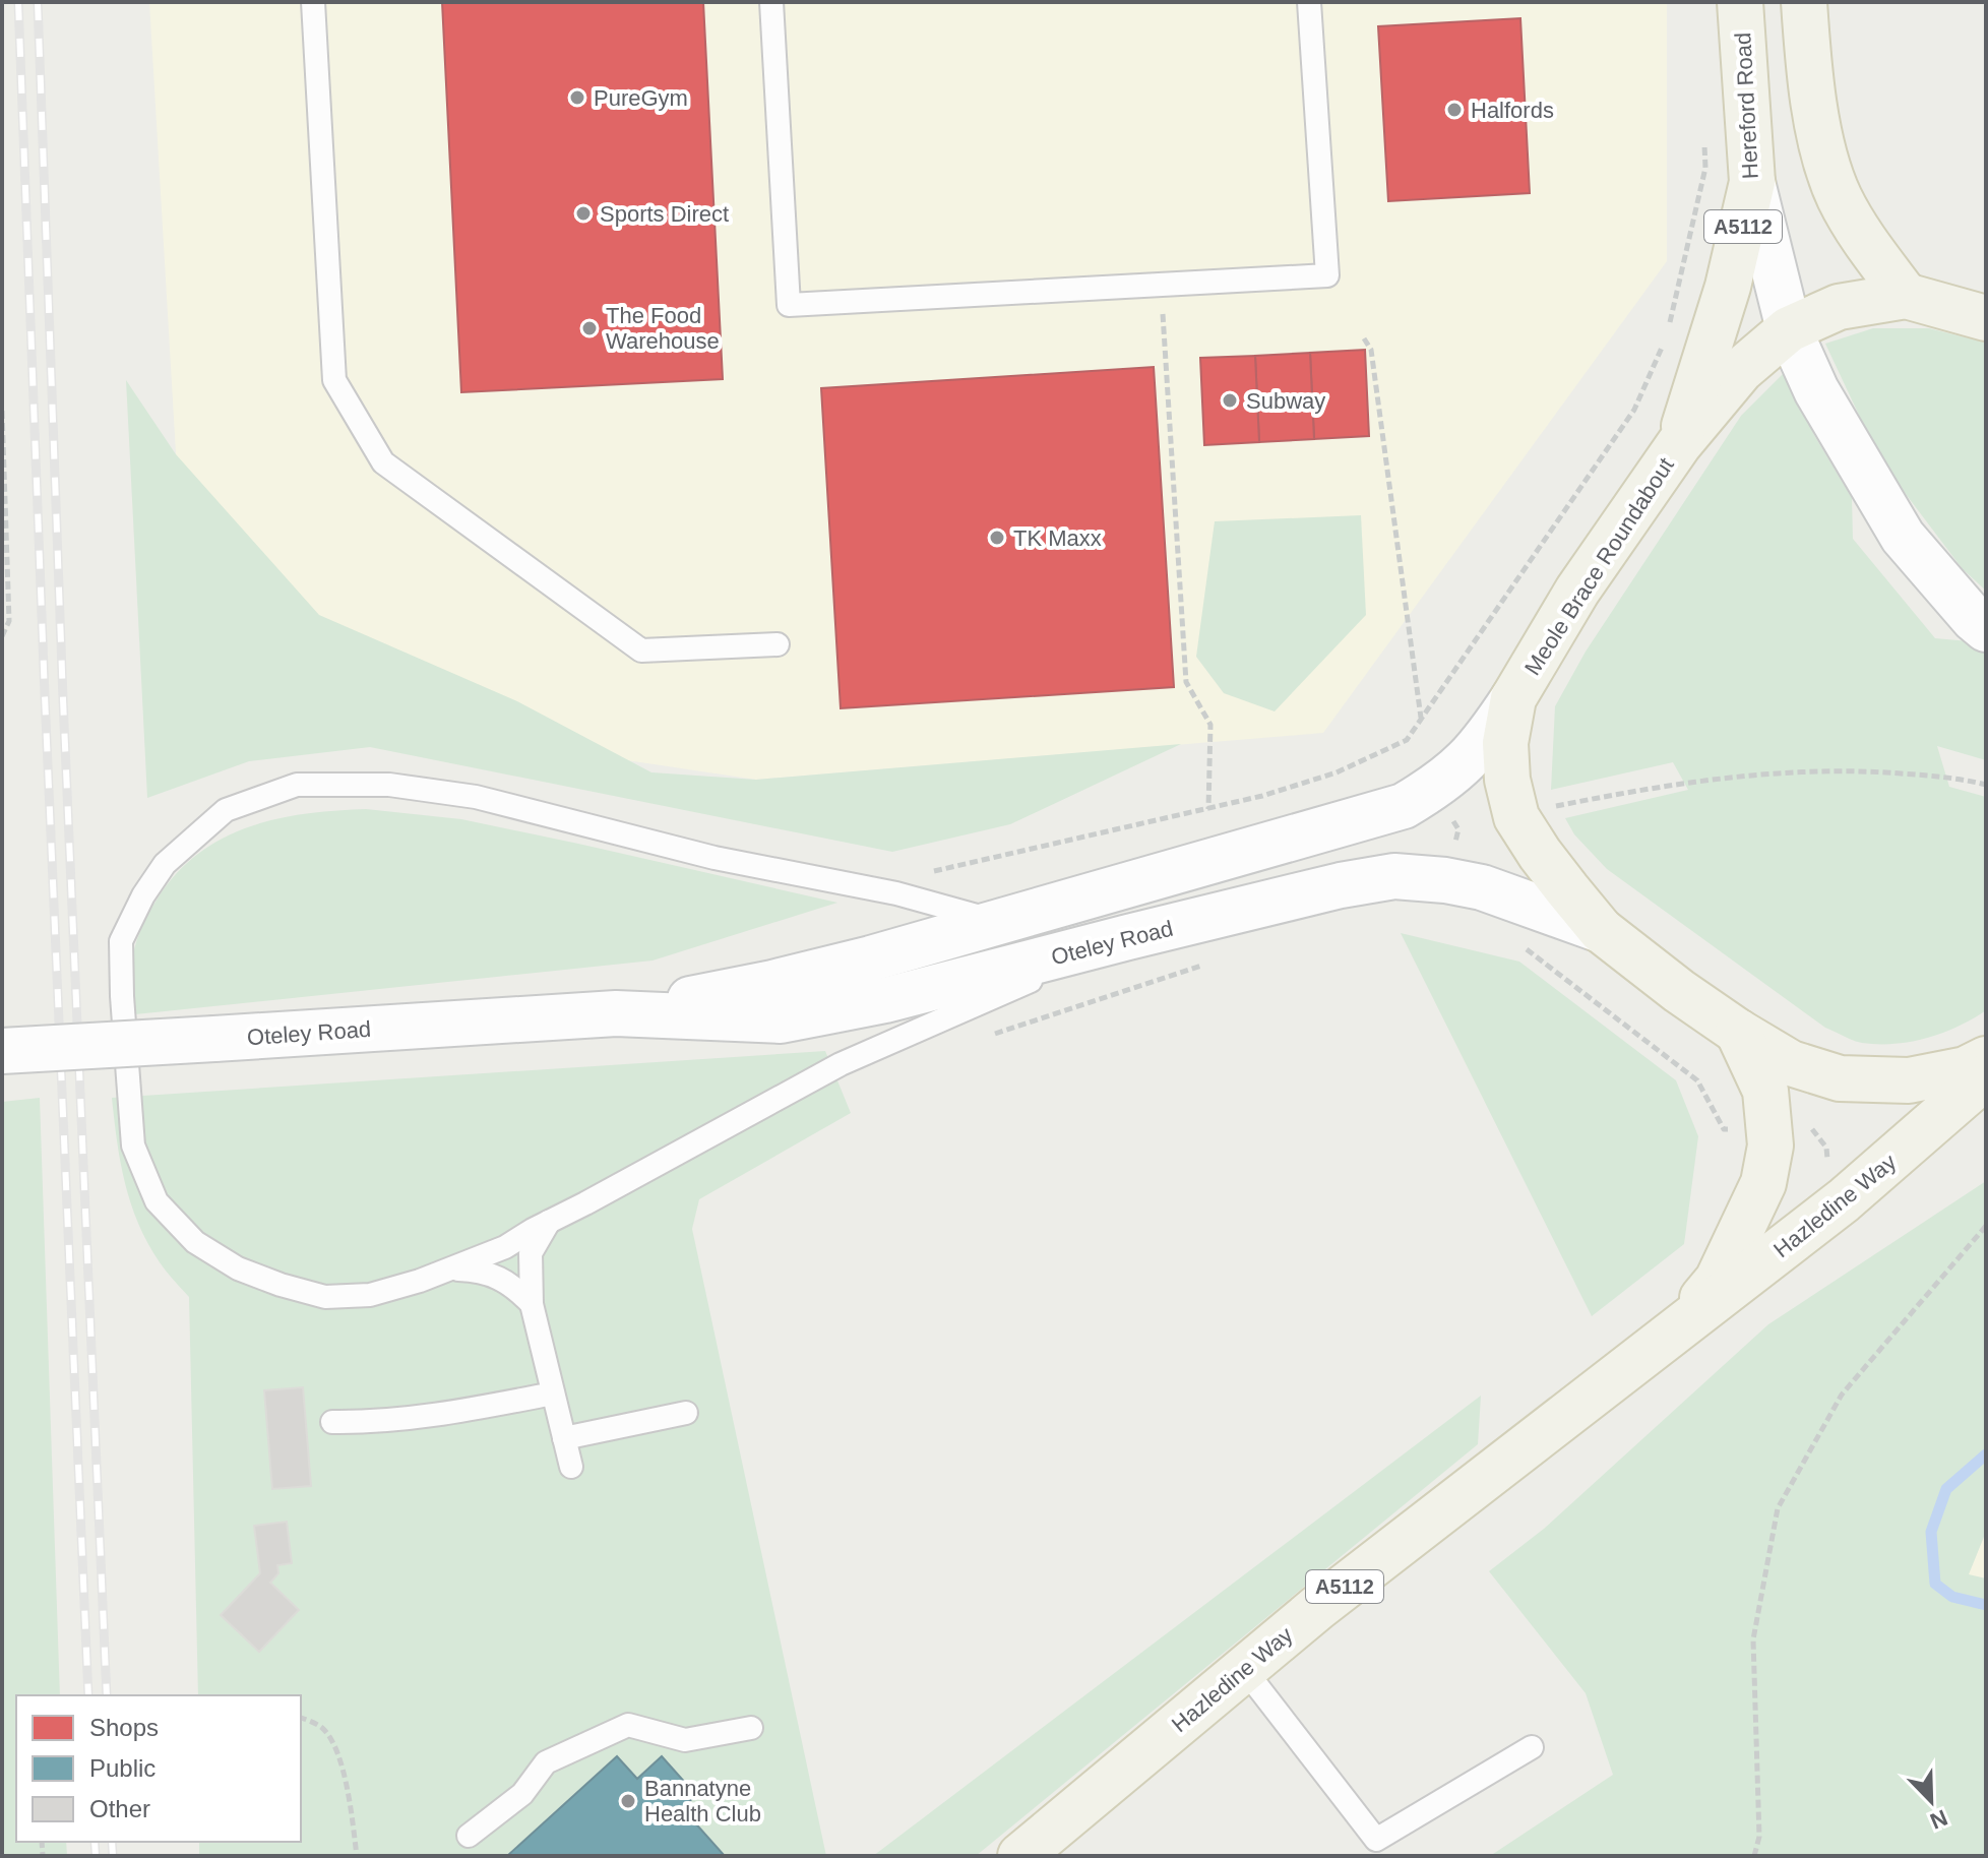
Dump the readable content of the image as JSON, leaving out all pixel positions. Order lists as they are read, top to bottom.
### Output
{
  "streets": {
    "main road": [
      "Hereford Road",
      "A5112",
      "Meole Brace Roundabout",
      "Oteley Road",
      "Hazledine Way"
    ]
  },
  "crossings": [
    ["Hereford Road", "Meole Brace Roundabout"],
    ["Meole Brace Roundabout", "Oteley Road"],
    ["Meole Brace Roundabout", "Hazledine Way"]
  ],
  "places": [
    "PureGym",
    "Halfords",
    "Sports Direct",
    "The Food Warehouse",
    "Subway",
    "TK Maxx",
    "Bannatyne Health Club"
  ],
  "legend": ["Shops", "Public", "Other"],
  "north": "bottom right"
}
